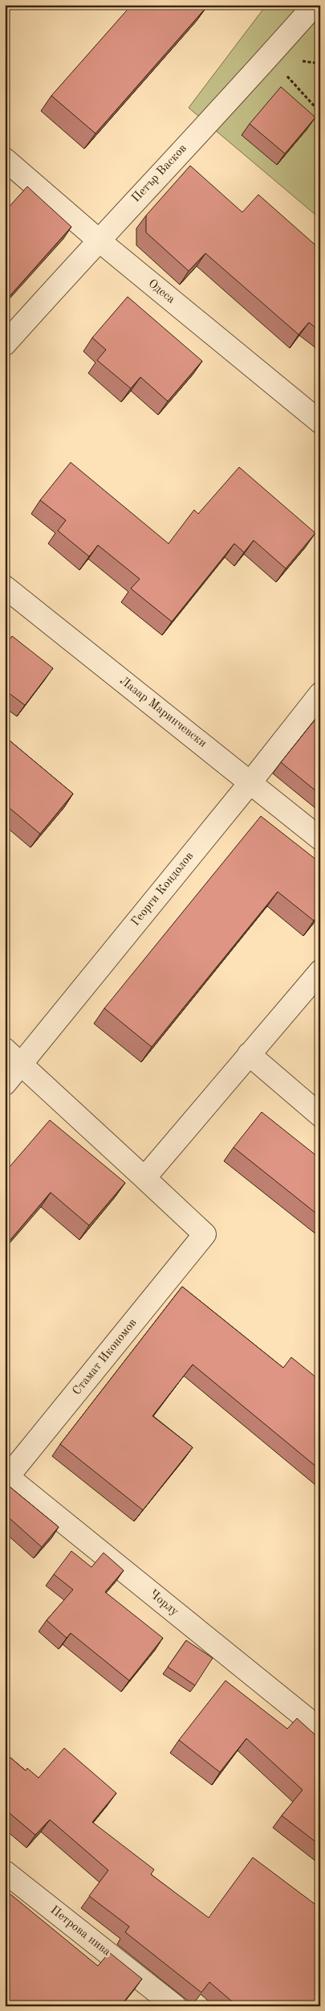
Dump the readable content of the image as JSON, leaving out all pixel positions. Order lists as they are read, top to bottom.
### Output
{
  "streets": {
    "street": [
      "Петър Васков",
      "Одеса",
      "Лазар Маринчевски",
      "Георги Кондолов",
      "Стамат Икономов",
      "Чорлу",
      "Петрова нива"
    ]
  },
  "crossings": [
    ["Петър Васков", "Одеса"],
    ["Лазар Маринчевски", "Георги Кондолов"],
    ["Стамат Икономов", "Чорлу"]
  ]
}
